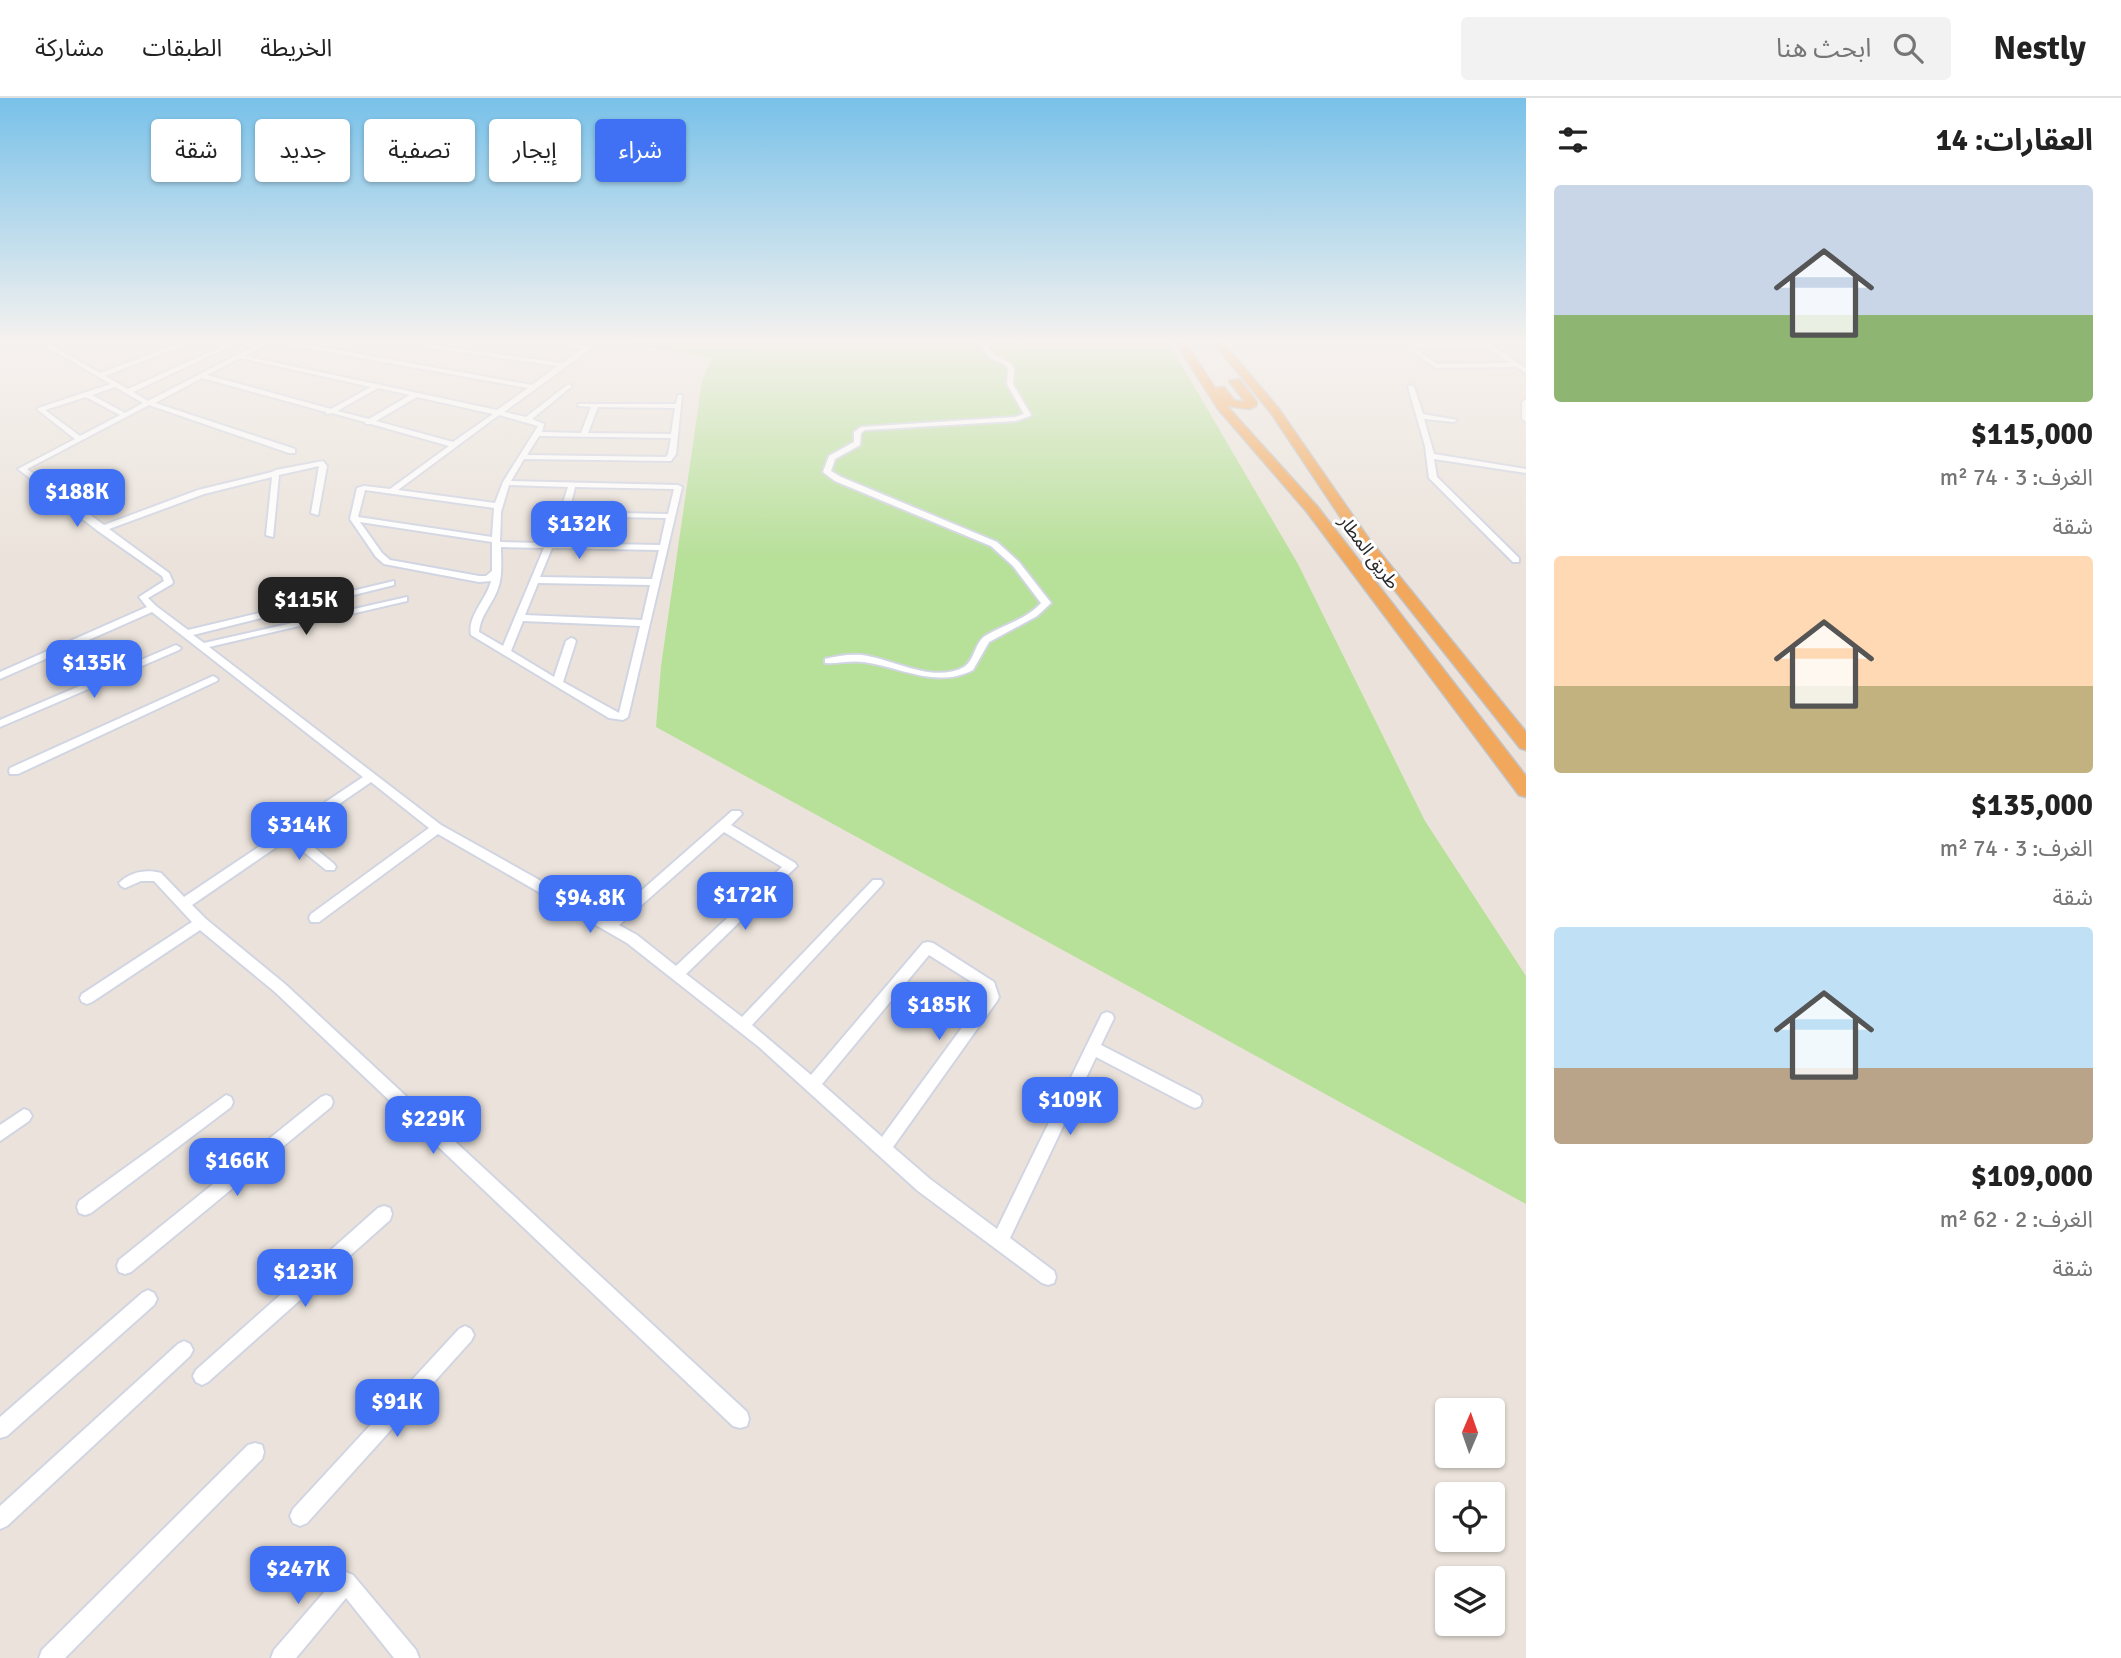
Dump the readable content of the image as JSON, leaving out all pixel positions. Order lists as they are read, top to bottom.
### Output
{
  "streets": {
    "highway": ["طريق المطار"]
  },
  "north": "top",
  "page": {
    "header": "Nestly",
    "search": "ابحث هنا",
    "nav": ["الخريطة", "الطبقات", "مشاركة"],
    "heading": "العقارات: 14",
    "chip": [
      "شراء",
      "إيجار",
      "تصفية",
      "جديد",
      "شقة"
    ],
    "list": [
      {
        "name": "$115,000",
        "note": "الغرف: 3 · 74 m² · شقة"
      },
      {
        "name": "$135,000",
        "note": "الغرف: 3 · 74 m² · شقة"
      },
      {
        "name": "$109,000",
        "note": "الغرف: 2 · 62 m² · شقة"
      }
    ],
    "price": [
      "$188K",
      "$132K",
      "$115K",
      "$135K",
      "$314K",
      "$172K",
      "$94.8K",
      "$185K",
      "$109K",
      "$229K",
      "$166K",
      "$123K",
      "$91K",
      "$247K"
    ]
  }
}
